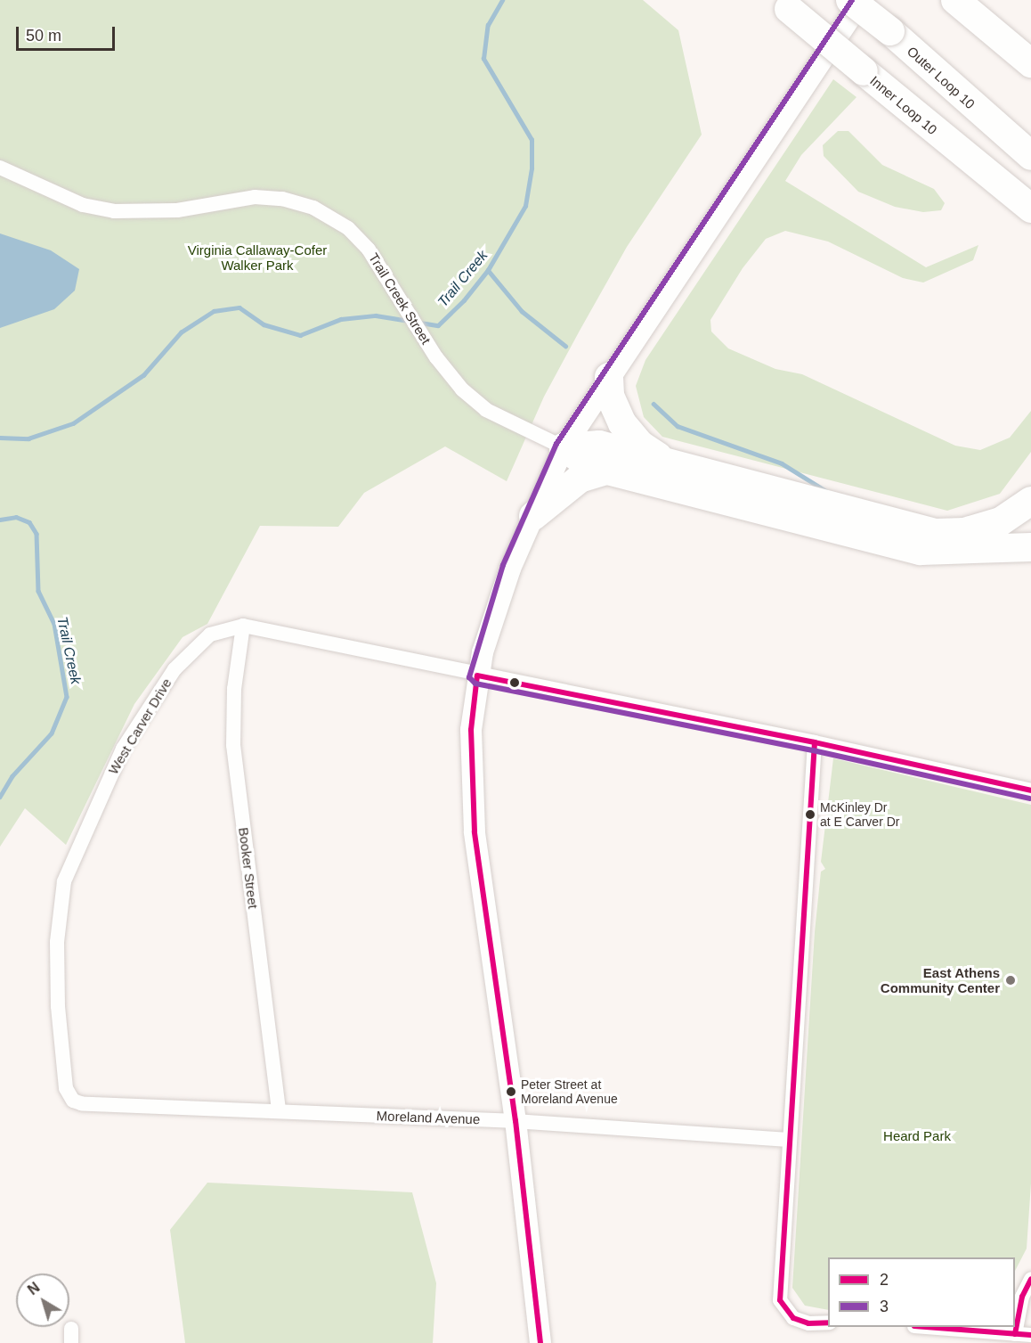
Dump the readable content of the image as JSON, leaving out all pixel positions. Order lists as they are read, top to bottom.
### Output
{
  "streets": {
    "highway": ["Outer Loop 10", "Inner Loop 10"],
    "street": [
      "Trail Creek Street",
      "West Carver Drive",
      "Booker Street",
      "Moreland Avenue"
    ]
  },
  "crossings": [
    ["West Carver Drive", "Booker Street"],
    ["West Carver Drive", "Moreland Avenue"],
    ["Booker Street", "Moreland Avenue"]
  ],
  "water": ["Trail Creek"],
  "parks": ["Virginia Callaway-Cofer Walker Park", "Heard Park"],
  "places": ["McKinley Dr at E Carver Dr", "East Athens Community Center", "Peter Street at Moreland Avenue"],
  "lines": ["transit line 3", "transit line 2"],
  "legend": ["2", "3"],
  "scale_bar": "50 m",
  "north": "top left"
}
